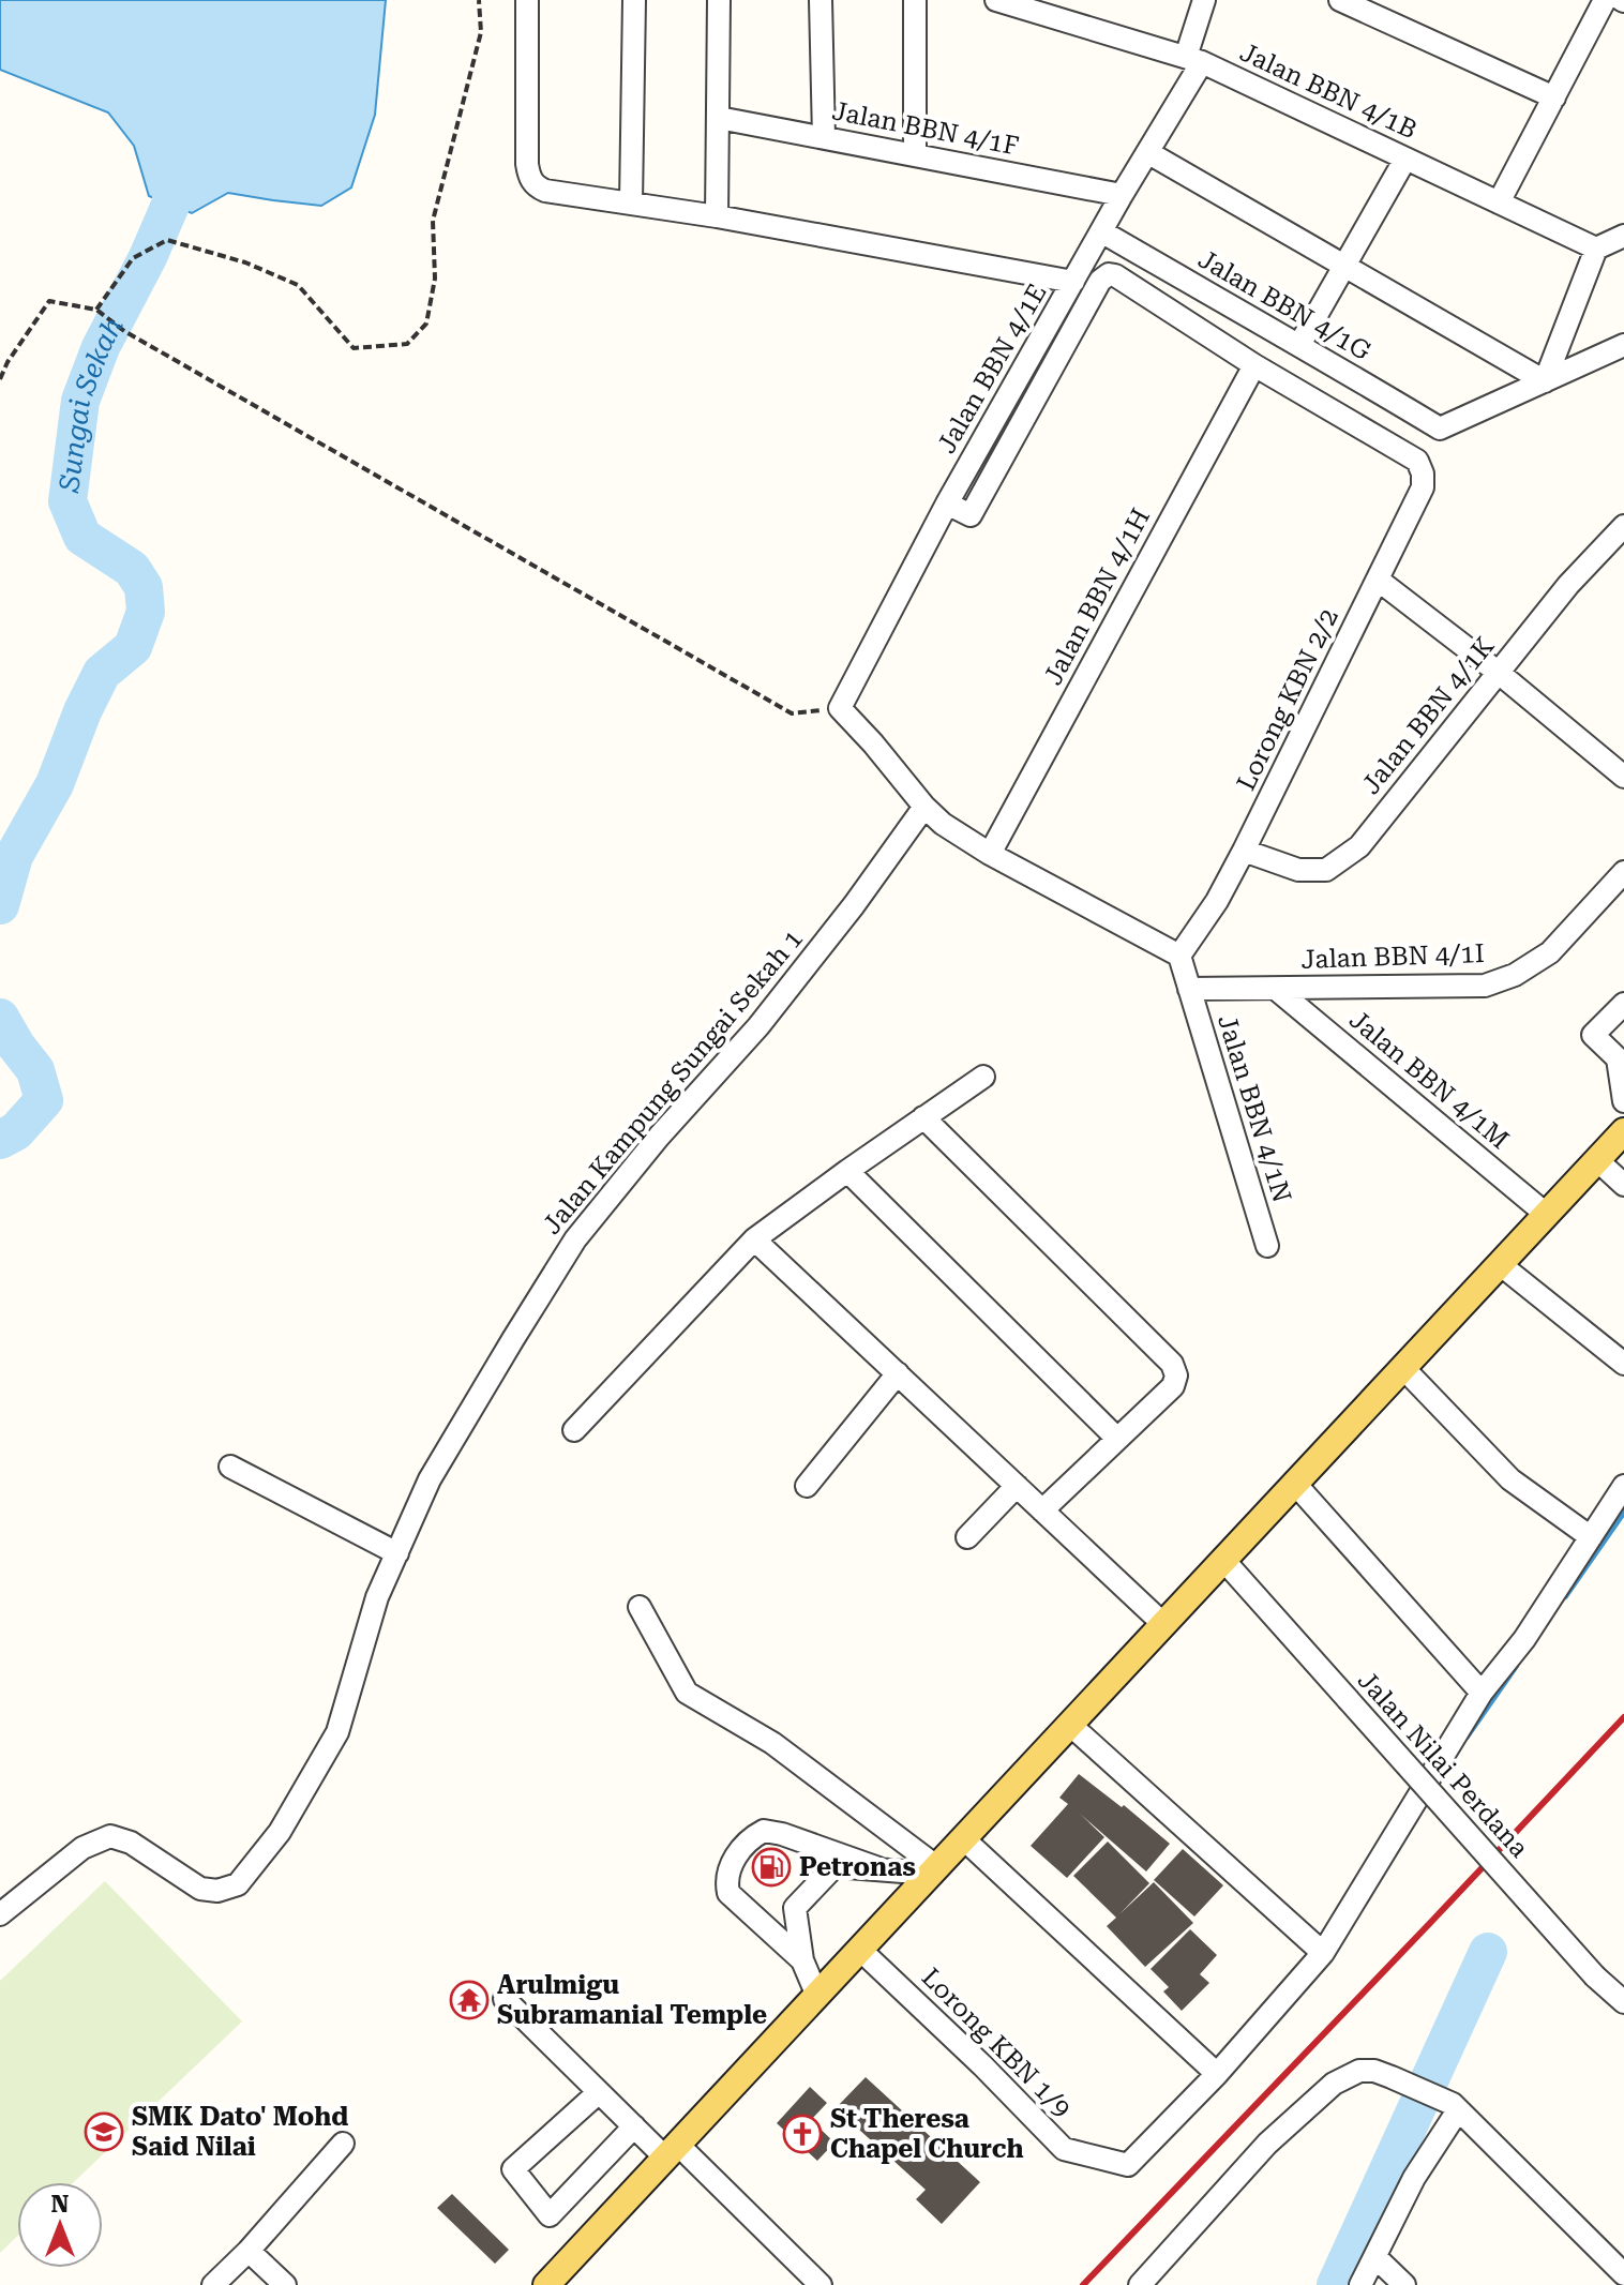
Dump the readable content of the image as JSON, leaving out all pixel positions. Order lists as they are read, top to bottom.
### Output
{
  "streets": {
    "street": [
      "Jalan BBN 4/1B",
      "Jalan BBN 4/1F",
      "Jalan BBN 4/1G",
      "Jalan BBN 4/1E",
      "Jalan BBN 4/1H",
      "Lorong KBN 2/2",
      "Jalan BBN 4/1K",
      "Jalan BBN 4/1I",
      "Jalan BBN 4/1M",
      "Jalan Kampung Sungai Sekah 1",
      "Jalan BBN 4/1N",
      "Jalan Nilai Perdana",
      "Lorong KBN 1/9"
    ]
  },
  "crossings": [
    ["Jalan BBN 4/1B", "Jalan BBN 4/1E"],
    ["Jalan BBN 4/1F", "Jalan BBN 4/1E"],
    ["Jalan BBN 4/1G", "Jalan BBN 4/1E"],
    ["Jalan BBN 4/1H", "Lorong KBN 2/2"],
    ["Lorong KBN 2/2", "Jalan BBN 4/1K"],
    ["Jalan BBN 4/1I", "Jalan BBN 4/1M"],
    ["Jalan BBN 4/1I", "Jalan BBN 4/1N"]
  ],
  "water": ["Sungai Sekah"],
  "places": {
    "fuel station": ["Petronas"],
    "temple": ["Arulmigu Subramanial Temple"],
    "school or university": ["SMK Dato' Mohd Said Nilai"],
    "church": ["St Theresa Chapel Church"]
  },
  "north": "top"
}
